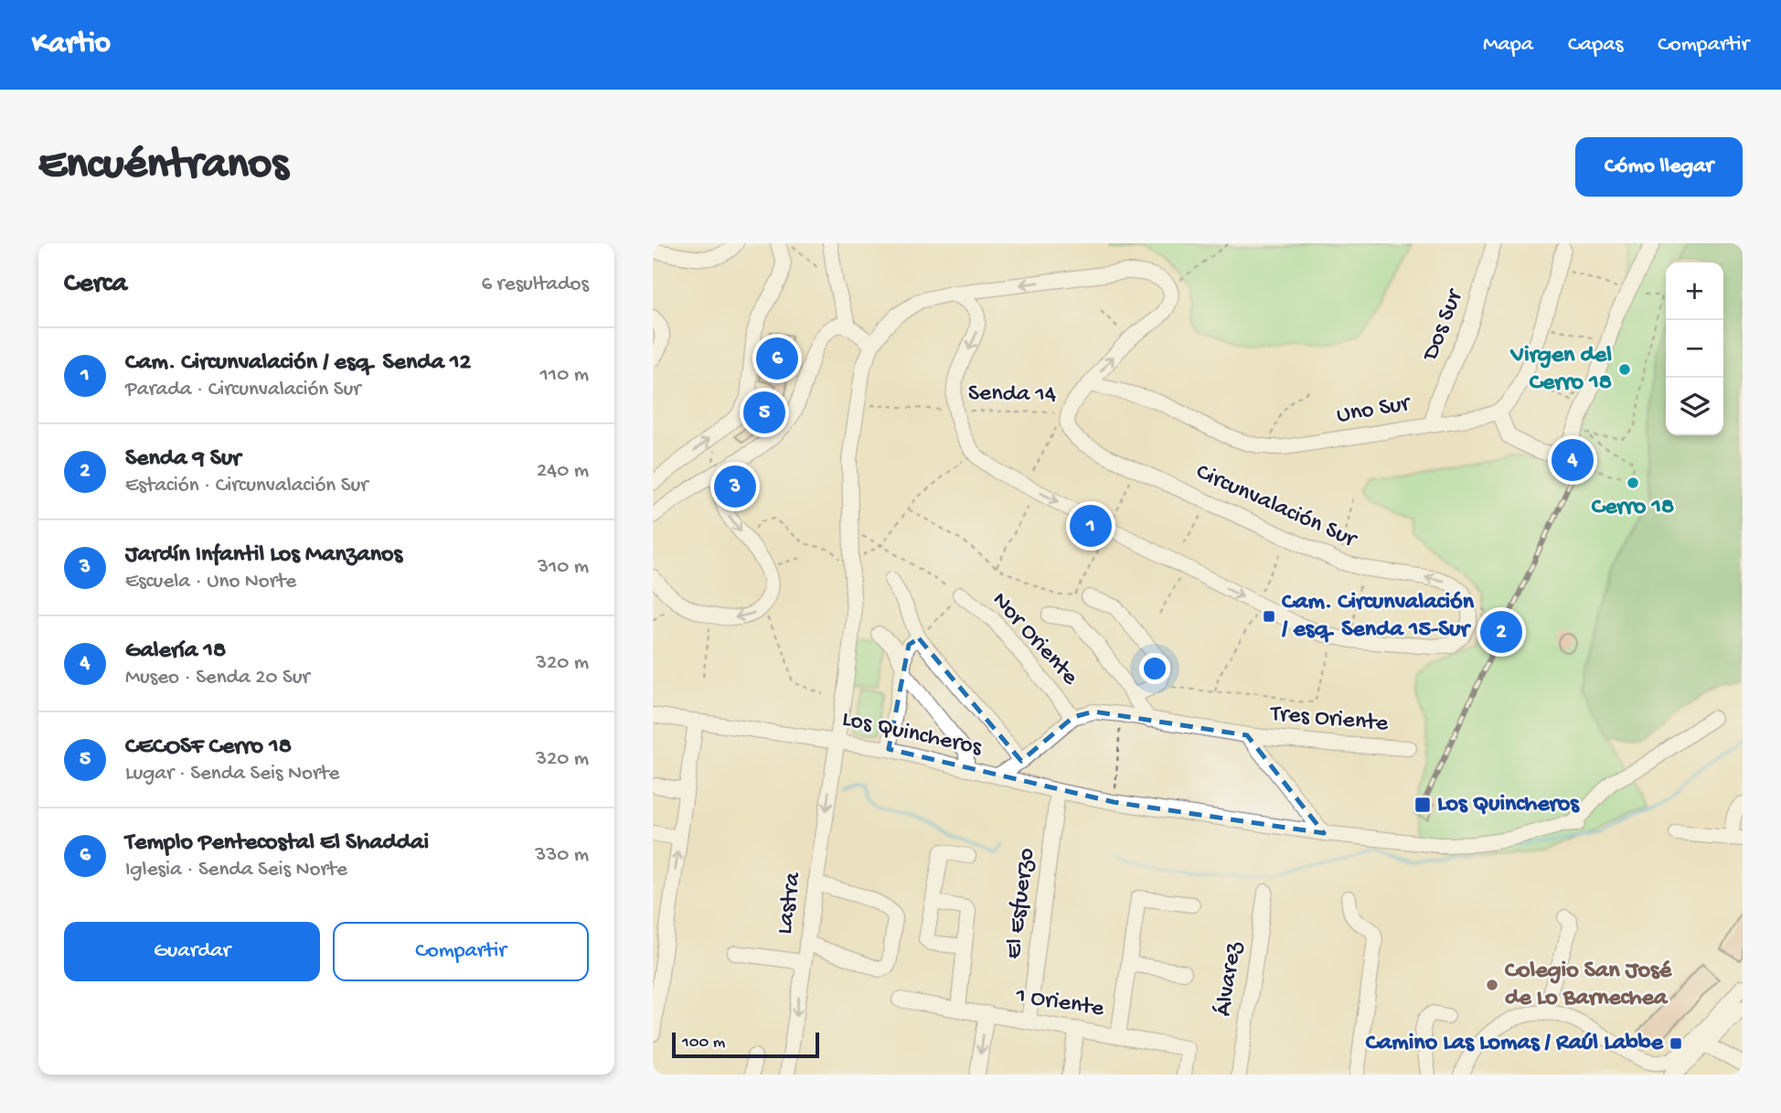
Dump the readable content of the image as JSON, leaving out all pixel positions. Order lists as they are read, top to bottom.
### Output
{
  "streets": {
    "street": [
      "Dos Sur",
      "Uno Sur",
      "Circunvalación Sur",
      "Nor Oriente",
      "Tres Oriente",
      "Los Quincheros",
      "Lastra",
      "El Esfuerzo",
      "Álvarez",
      "1 Oriente"
    ],
    "path": ["Senda 14"]
  },
  "crossings": [
    ["Dos Sur", "Uno Sur"],
    ["Senda 14", "Circunvalación Sur"],
    ["Senda 14", "Lastra"],
    ["Nor Oriente", "Tres Oriente"],
    ["Nor Oriente", "Lastra"],
    ["Tres Oriente", "Los Quincheros"],
    ["Los Quincheros", "Lastra"],
    ["Los Quincheros", "El Esfuerzo"],
    ["El Esfuerzo", "1 Oriente"]
  ],
  "places": {
    "other": ["Virgen del Cerro 18", "Cerro 18", "Colegio San José de Lo Barnechea"],
    "transit": ["Cam. Circunvalación / esq. Senda 15-Sur", "Los Quincheros", "Camino Las Lomas / Raúl Labbe"]
  },
  "scale_bar": "100 m",
  "page": {
    "header": "Kartio",
    "nav": ["Mapa", "Capas", "Compartir"],
    "buttons": [
      "Cómo llegar",
      ["Guardar", "Compartir"]
    ],
    "title": "Encuéntranos",
    "heading": ["Cerca", "6 resultados"],
    "map_buttons": ["+", "−"],
    "list": [
      {
        "mark": "1",
        "name": "Cam. Circunvalación / esq. Senda 12",
        "note": "Parada · Circunvalación Sur",
        "value": "110 m"
      },
      {
        "mark": "2",
        "name": "Senda 9 Sur",
        "note": "Estación · Circunvalación Sur",
        "value": "240 m"
      },
      {
        "mark": "3",
        "name": "Jardín Infantil Los Manzanos",
        "note": "Escuela · Uno Norte",
        "value": "310 m"
      },
      {
        "mark": "4",
        "name": "Galería 18",
        "note": "Museo · Senda 20 Sur",
        "value": "320 m"
      },
      {
        "mark": "5",
        "name": "CECOSF Cerro 18",
        "note": "Lugar · Senda Seis Norte",
        "value": "320 m"
      },
      {
        "mark": "6",
        "name": "Templo Pentecostal El Shaddai",
        "note": "Iglesia · Senda Seis Norte",
        "value": "330 m"
      }
    ],
    "pins": [
      "6",
      "5",
      "4",
      "3",
      "1",
      "2"
    ],
    "scale": "100 m"
  }
}
